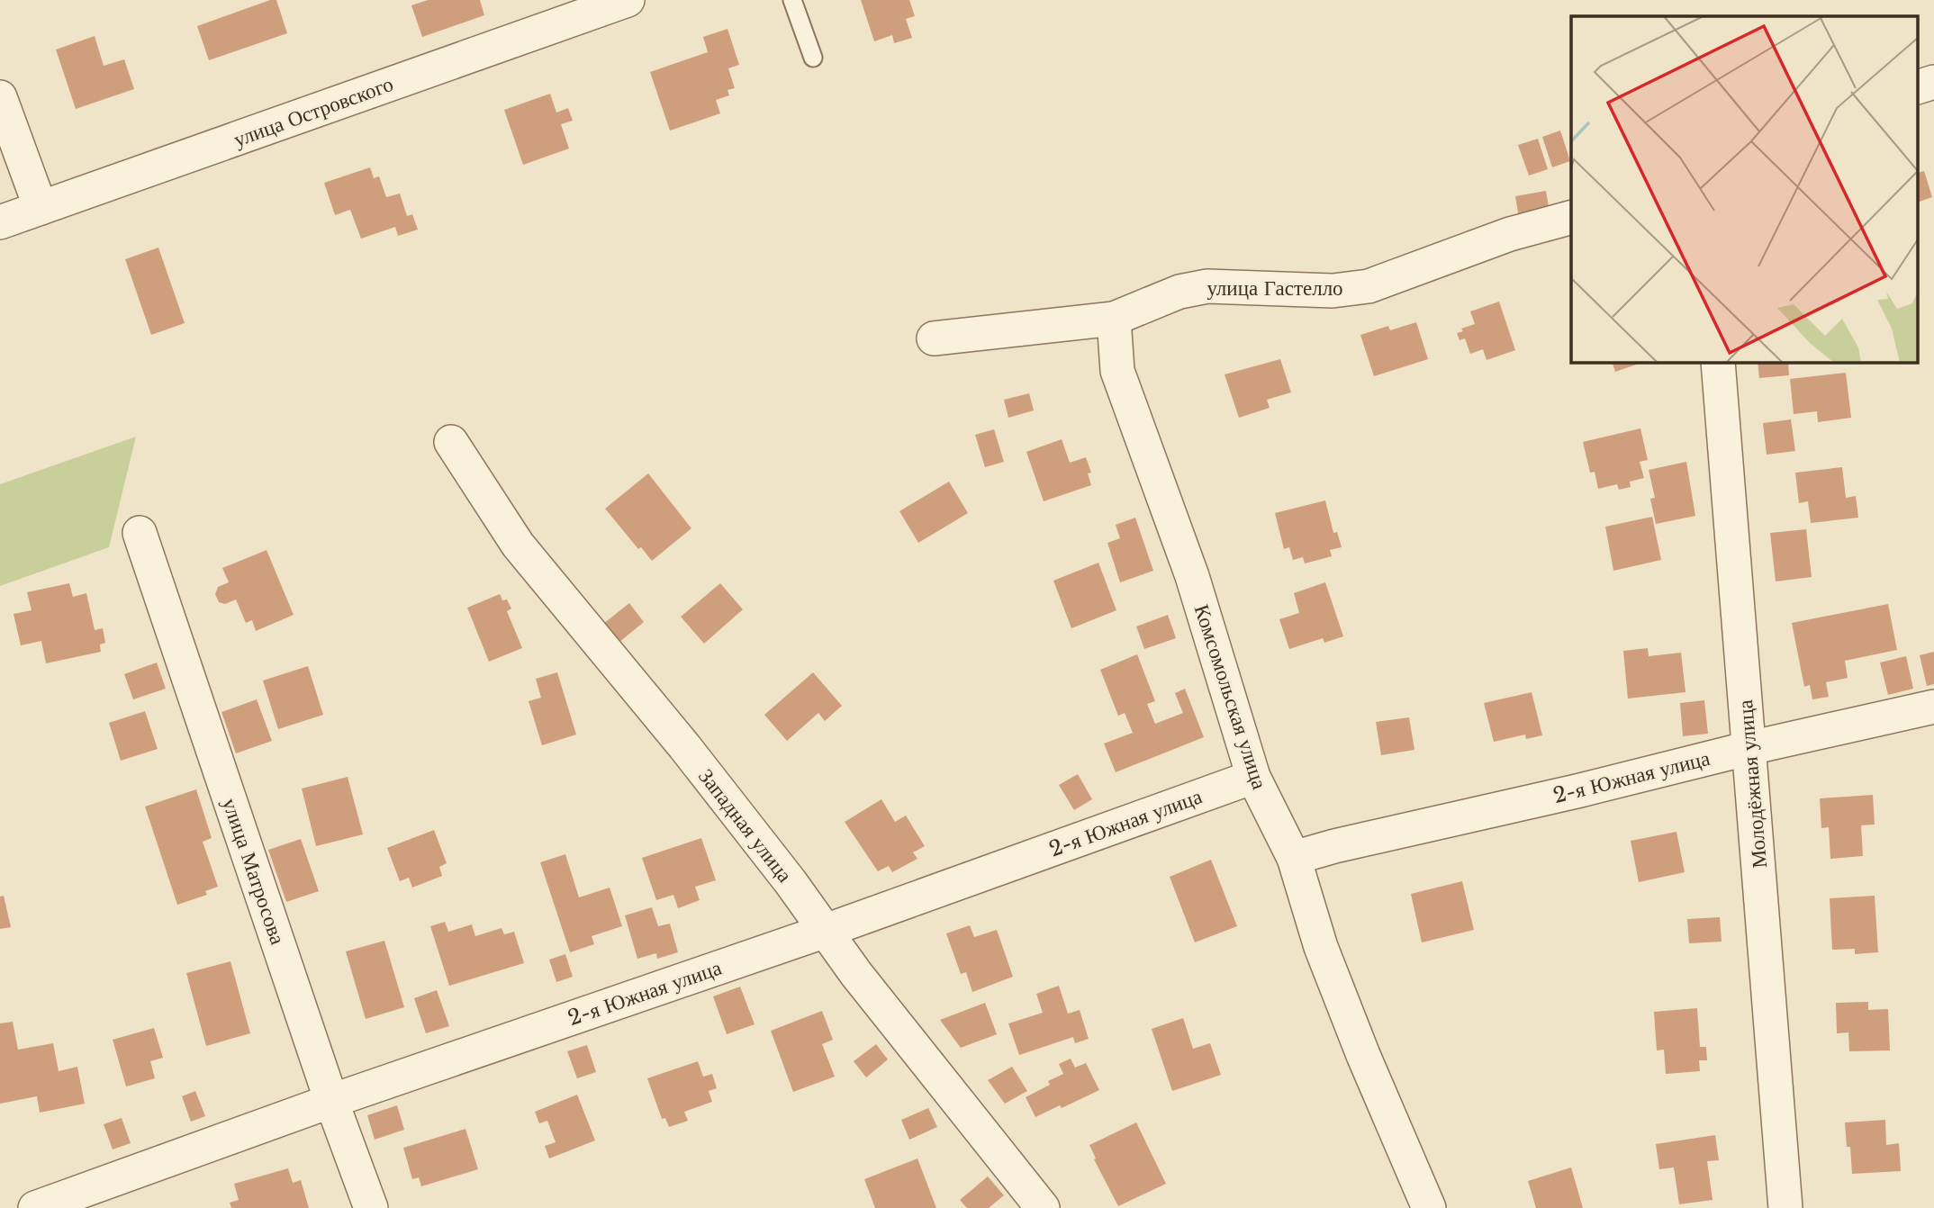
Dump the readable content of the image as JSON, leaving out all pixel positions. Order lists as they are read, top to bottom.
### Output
{
  "streets": {
    "street": [
      "улица Островского",
      "улица Гастелло",
      "Комсомольская улица",
      "2-я Южная улица",
      "Молодёжная улица",
      "Западная улица",
      "улица Матросова"
    ]
  },
  "crossings": [
    ["улица Гастелло", "Комсомольская улица"],
    ["Комсомольская улица", "2-я Южная улица"],
    ["2-я Южная улица", "Молодёжная улица"],
    ["2-я Южная улица", "Западная улица"],
    ["2-я Южная улица", "улица Матросова"]
  ]
}
